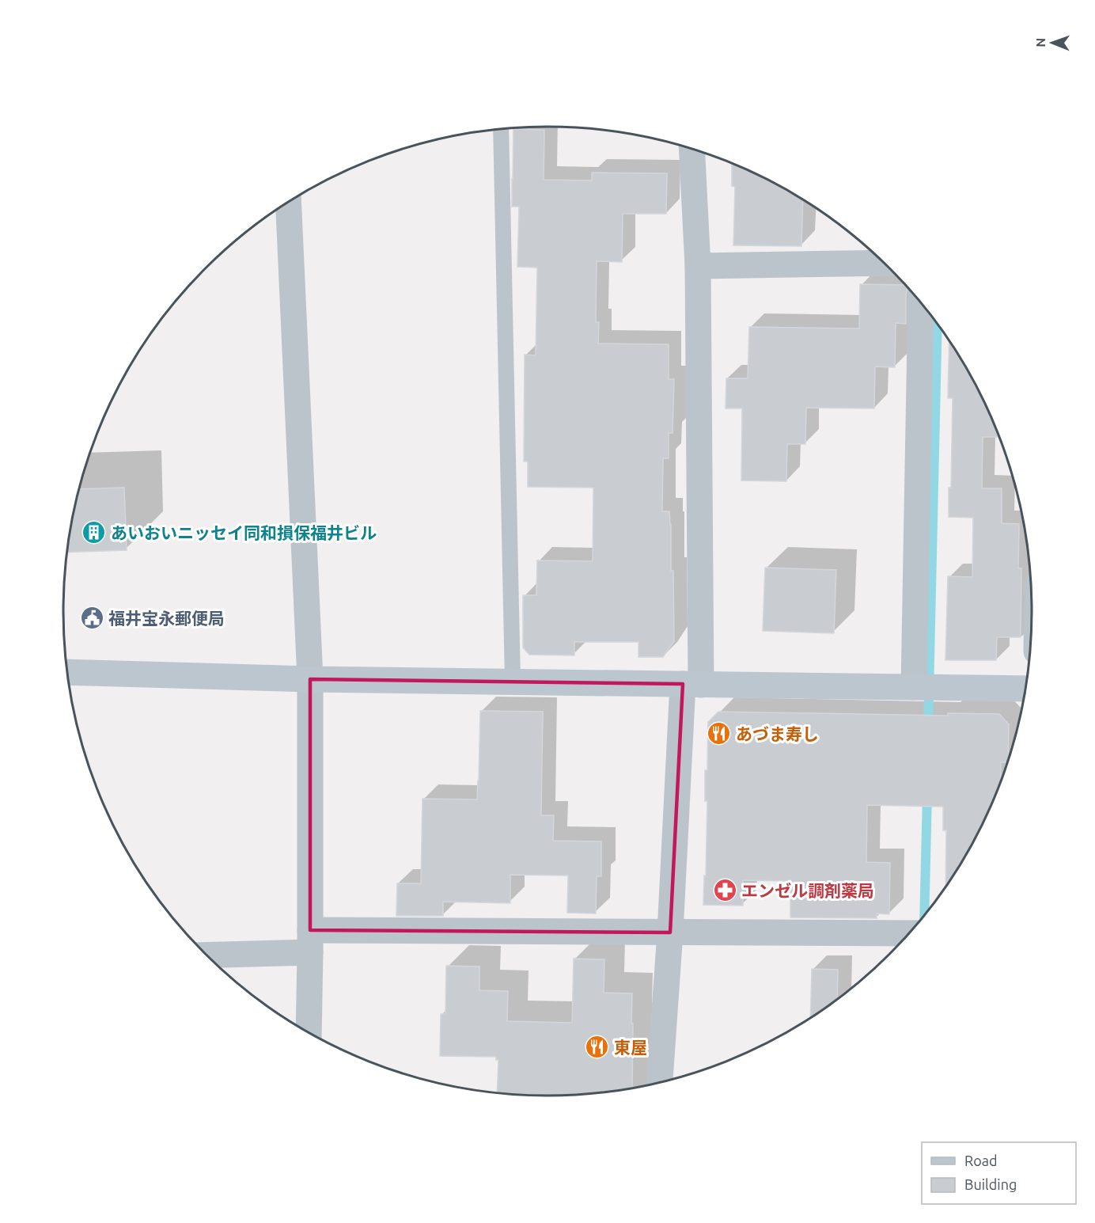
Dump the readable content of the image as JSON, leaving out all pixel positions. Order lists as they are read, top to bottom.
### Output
{
  "places": {
    "building": ["あいおいニッセイ同和損保福井ビル"],
    "public building": ["福井宝永郵便局"],
    "restaurant": ["あづま寿し", "東屋"],
    "pharmacy": ["エンゼル調剤薬局"]
  },
  "legend": ["Road", "Building"],
  "north": "left"
}
